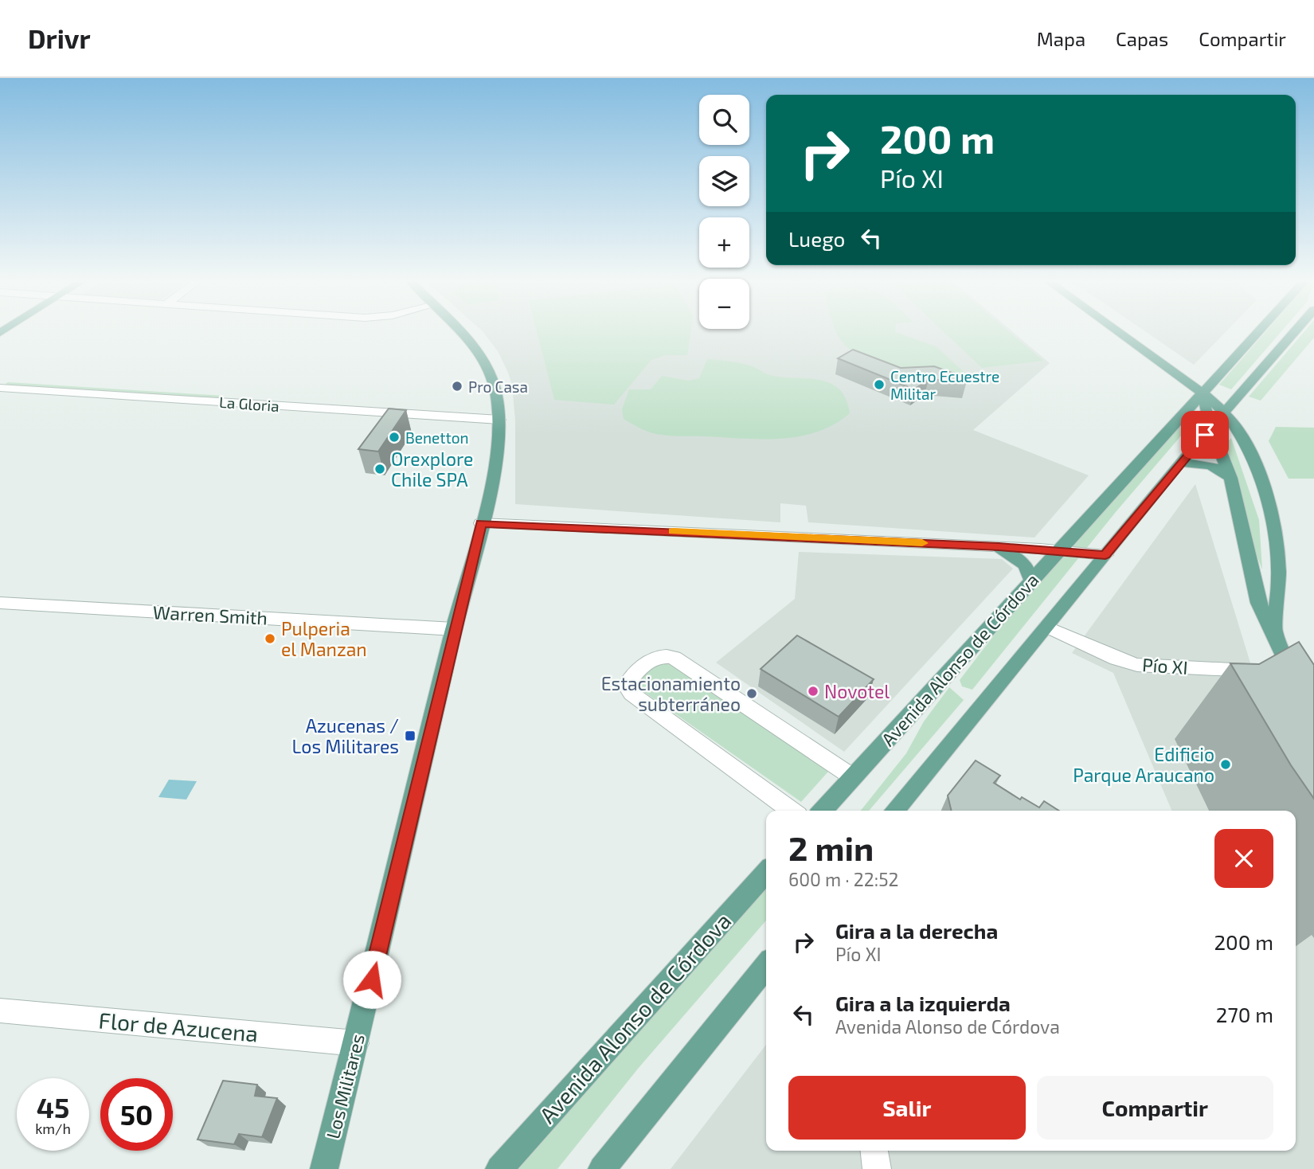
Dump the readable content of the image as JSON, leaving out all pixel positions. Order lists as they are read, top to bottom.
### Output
{
  "streets": {
    "main road": ["Avenida Alonso de Córdova", "Los Militares"],
    "street": [
      "La Gloria",
      "Warren Smith",
      "Pío XI",
      "Flor de Azucena"
    ]
  },
  "crossings": [
    ["La Gloria", "Los Militares"],
    ["Warren Smith", "Los Militares"],
    ["Flor de Azucena", "Los Militares"]
  ],
  "places": {
    "other": [
      "Centro Ecuestre Militar",
      "Pro Casa",
      "Benetton",
      "Orexplore Chile SPA",
      "Pulperia el Manzan",
      "Novotel",
      "Estacionamiento subterráneo",
      "Edificio Parque Araucano"
    ],
    "transit": ["Azucenas / Los Militares"]
  },
  "page": {
    "header": "Drivr",
    "nav": ["Mapa", "Capas", "Compartir"],
    "map_buttons": ["+", "−"],
    "turn": ["200 m", "Pío XI"],
    "then": "Luego",
    "heading": ["2 min", "600 m · 22:52"],
    "list": [
      {
        "name": "Gira a la derecha",
        "note": "Pío XI",
        "value": "200 m"
      },
      {
        "name": "Gira a la izquierda",
        "note": "Avenida Alonso de Córdova",
        "value": "270 m"
      }
    ],
    "buttons": ["Salir", "Compartir"],
    "speed": "45 km/h",
    "limit": "50"
  }
}
